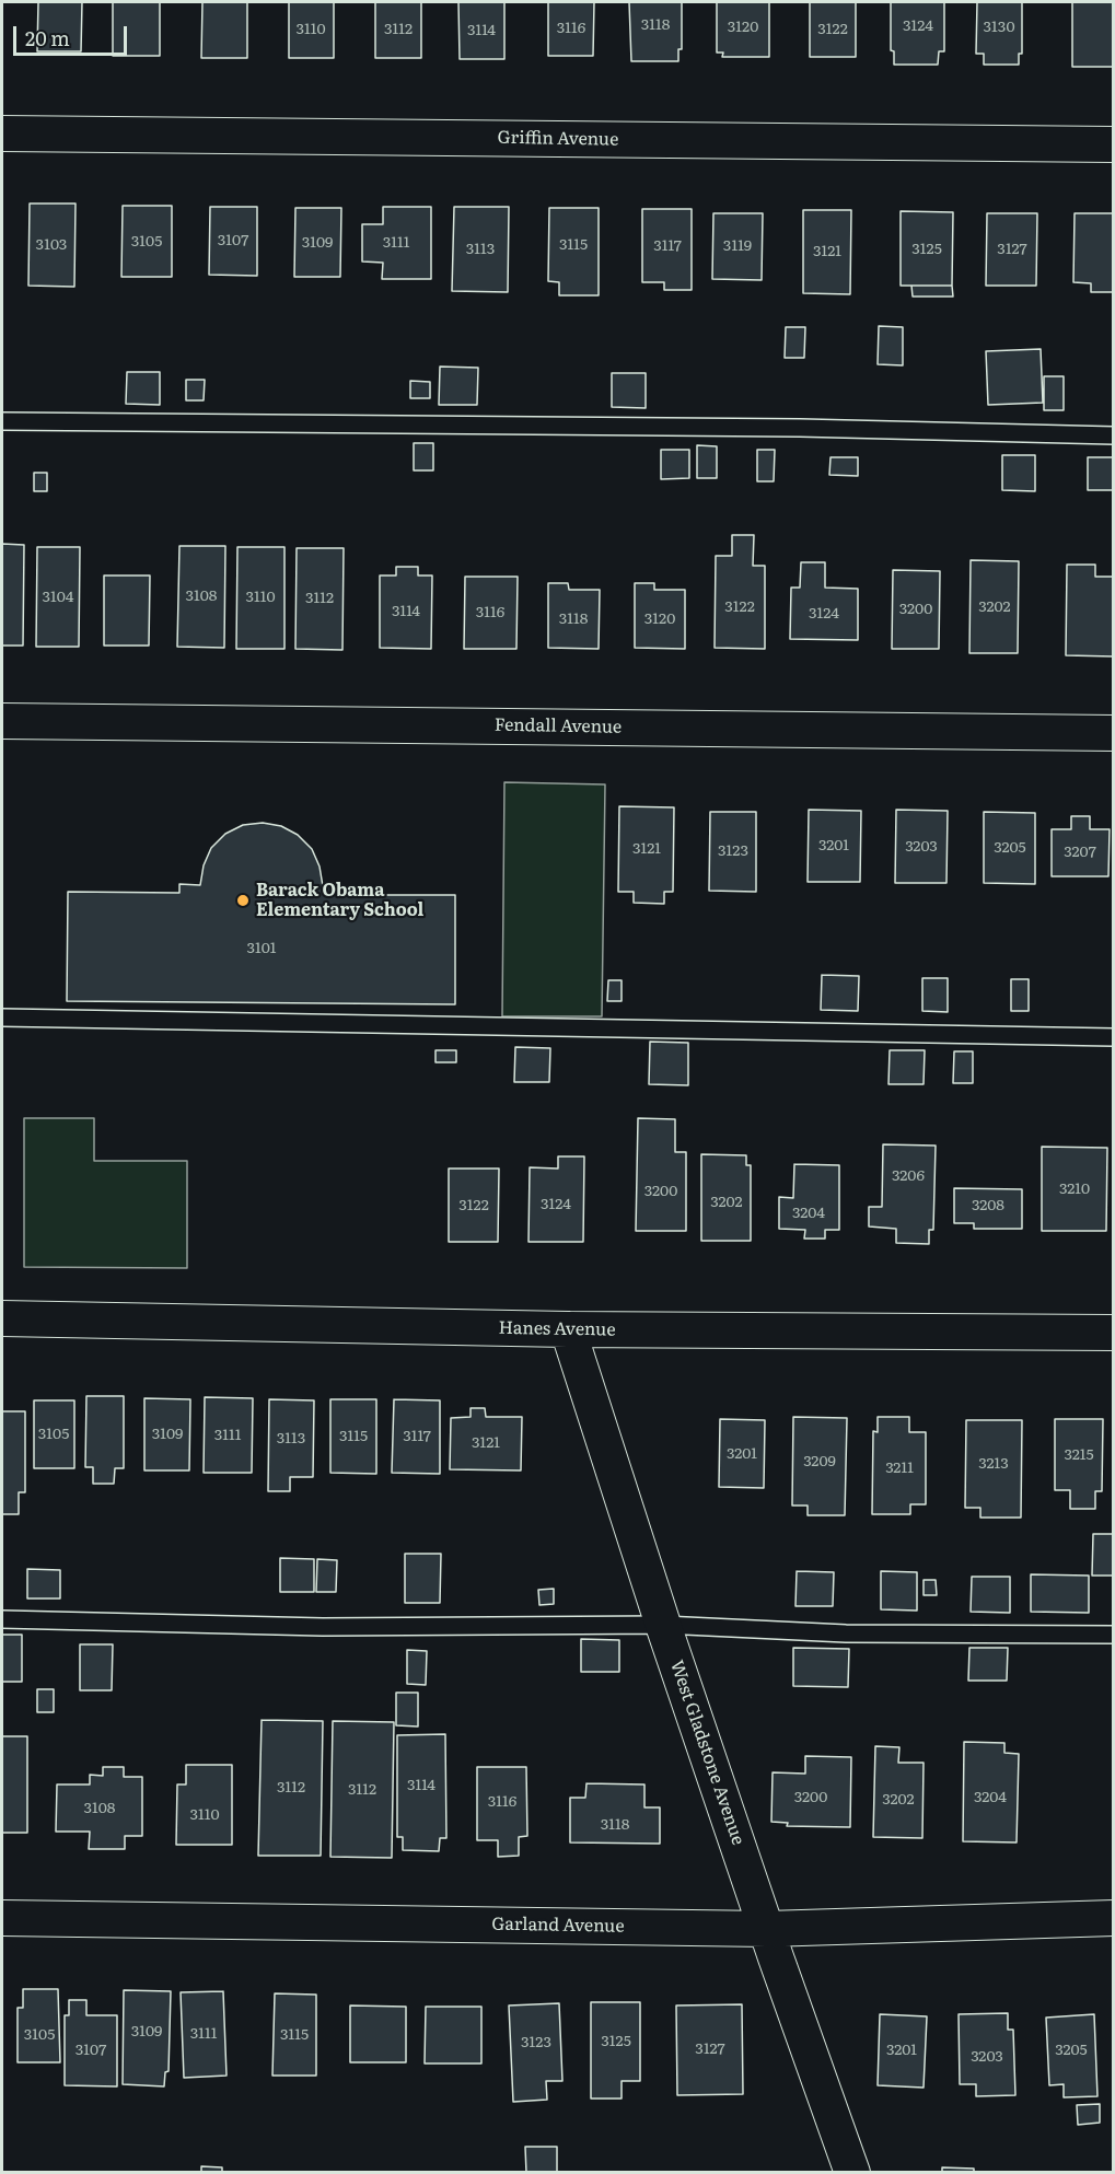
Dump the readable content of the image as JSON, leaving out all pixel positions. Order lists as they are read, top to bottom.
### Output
{
  "streets": {
    "street": [
      "Griffin Avenue",
      "Fendall Avenue",
      "Hanes Avenue",
      "West Gladstone Avenue",
      "Garland Avenue"
    ]
  },
  "crossings": [
    ["Hanes Avenue", "West Gladstone Avenue"],
    ["West Gladstone Avenue", "Garland Avenue"]
  ],
  "places": ["Barack Obama Elementary School"],
  "house_numbers": [
    "3118",
    "3124",
    "3120",
    "3130",
    "3116",
    "3110",
    "3112",
    "3122",
    "3114",
    "3107",
    "3105",
    "3109",
    "3111",
    "3103",
    "3115",
    "3117",
    "3119",
    "3113",
    "3125",
    "3127",
    "3121",
    "3108",
    "3104",
    "3110",
    "3112",
    "3122",
    "3202",
    "3200",
    "3114",
    "3116",
    "3124",
    "3118",
    "3120",
    "3201",
    "3203",
    "3205",
    "3121",
    "3123",
    "3207",
    "3101",
    "3206",
    "3210",
    "3200",
    "3202",
    "3124",
    "3122",
    "3208",
    "3204",
    "3105",
    "3109",
    "3111",
    "3115",
    "3117",
    "3113",
    "3121",
    "3201",
    "3215",
    "3209",
    "3213",
    "3211",
    "3114",
    "3112",
    "3112",
    "3200",
    "3204",
    "3202",
    "3116",
    "3108",
    "3110",
    "3118",
    "3109",
    "3111",
    "3105",
    "3115",
    "3125",
    "3123",
    "3127",
    "3107",
    "3201",
    "3205",
    "3203"
  ],
  "scale_bar": "20 m"
}
